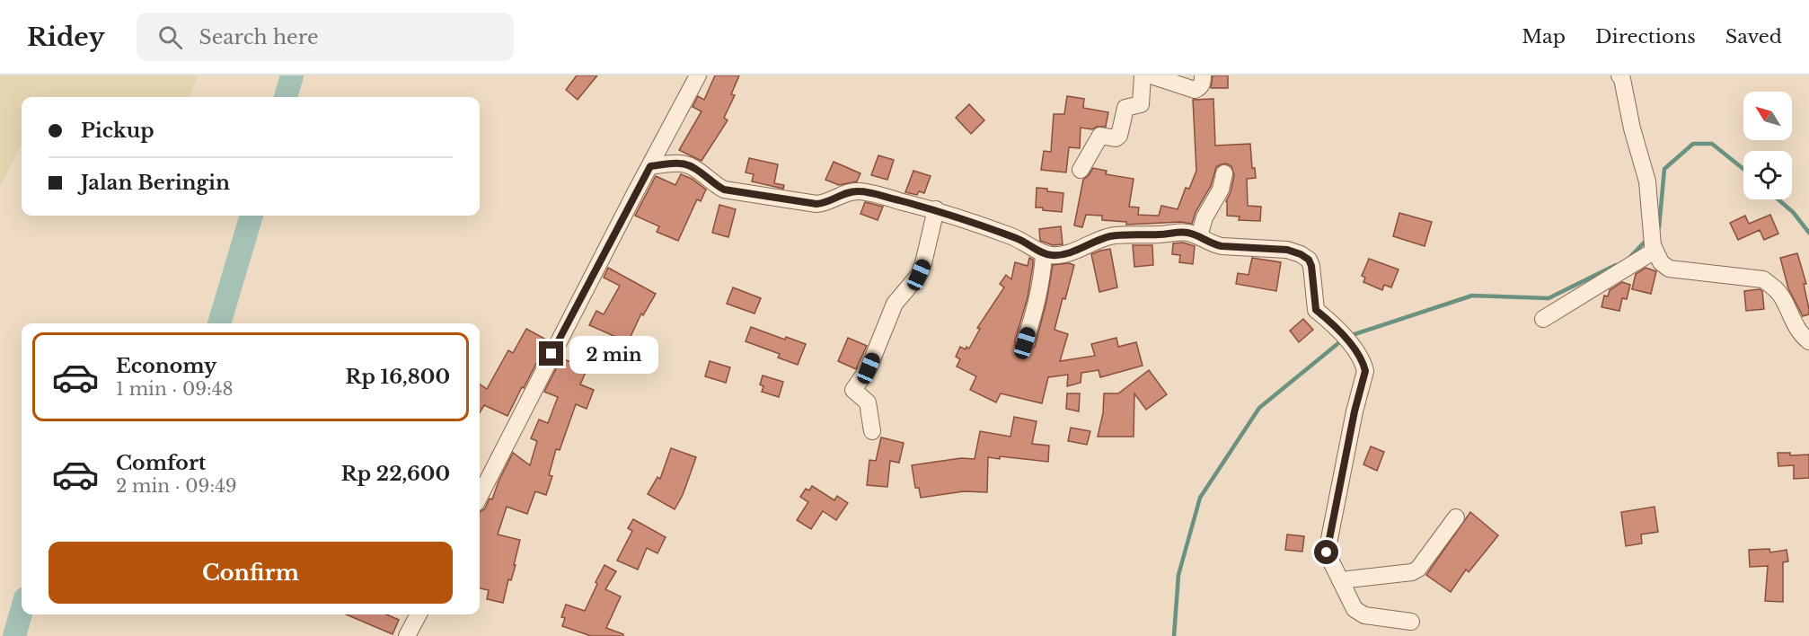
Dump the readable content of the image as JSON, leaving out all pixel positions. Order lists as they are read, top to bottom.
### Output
{
  "north": "top left",
  "page": {
    "header": "Ridey",
    "search": "Search here",
    "nav": ["Map", "Directions", "Saved"],
    "banner": ["Pickup", "Jalan Beringin"],
    "list": [
      {
        "name": "Economy",
        "note": "1 min · 09:48",
        "value": "Rp 16,800"
      },
      {
        "name": "Comfort",
        "note": "2 min · 09:49",
        "value": "Rp 22,600"
      }
    ],
    "bubble": "2 min",
    "buttons": "Confirm"
  }
}
